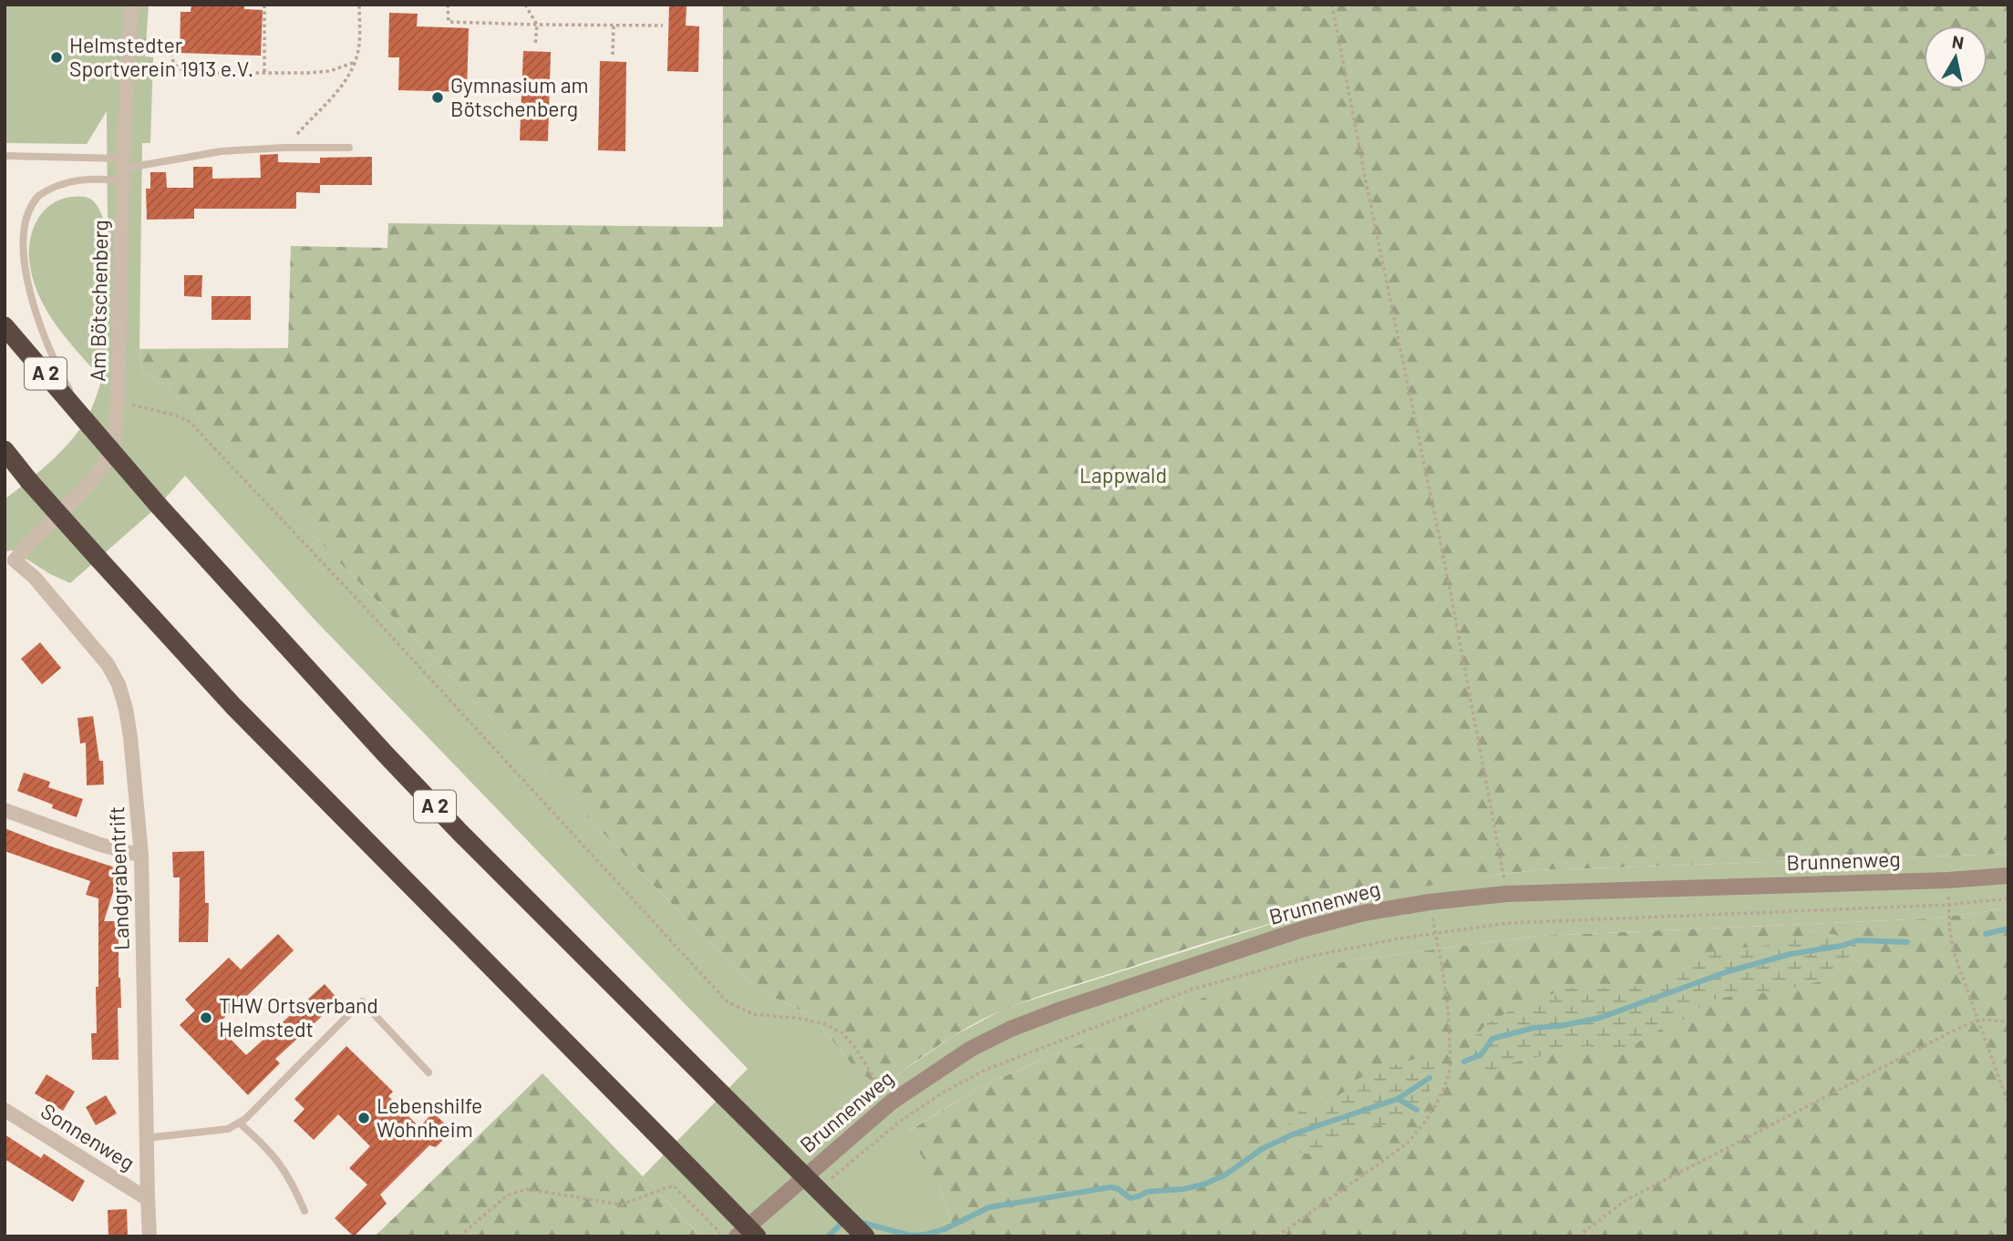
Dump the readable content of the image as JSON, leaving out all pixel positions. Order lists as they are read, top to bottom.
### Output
{
  "streets": {
    "highway": ["A 2"],
    "main road": ["Brunnenweg"],
    "street": ["Am Bötschenberg", "Landgrabentrift", "Sonnenweg"]
  },
  "crossings": [
    ["Am Bötschenberg", "Landgrabentrift"],
    ["Landgrabentrift", "Sonnenweg"]
  ],
  "parks": ["Lappwald"],
  "places": [
    "Helmstedter Sportverein 1913 e.V.",
    "Gymnasium am Bötschenberg",
    "THW Ortsverband Helmstedt",
    "Lebenshilfe Wohnheim"
  ],
  "north": "top"
}
